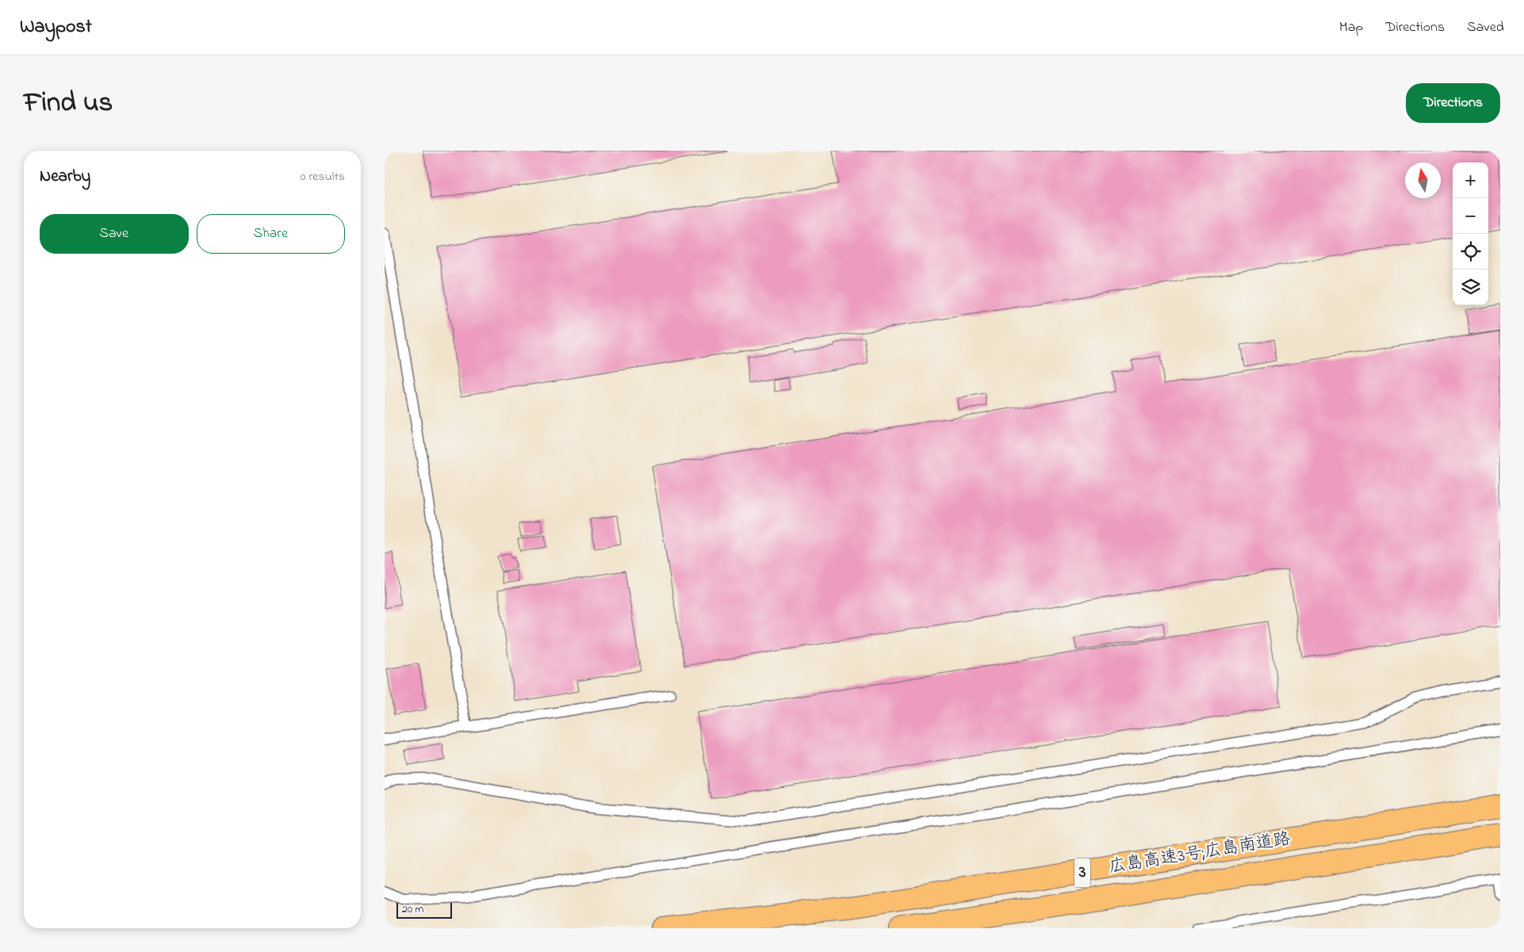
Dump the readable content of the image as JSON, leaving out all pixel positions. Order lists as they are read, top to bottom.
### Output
{
  "streets": {
    "highway": ["広島高速3号;広島南道路", "3"]
  },
  "scale_bar": "20 m",
  "north": "top",
  "page": {
    "header": "Waypost",
    "nav": ["Map", "Directions", "Saved"],
    "title": "Find us",
    "buttons": [
      "Directions",
      ["Save", "Share"]
    ],
    "heading": ["Nearby", "0 results"],
    "map_buttons": ["+", "−"],
    "scale": "20 m"
  }
}
